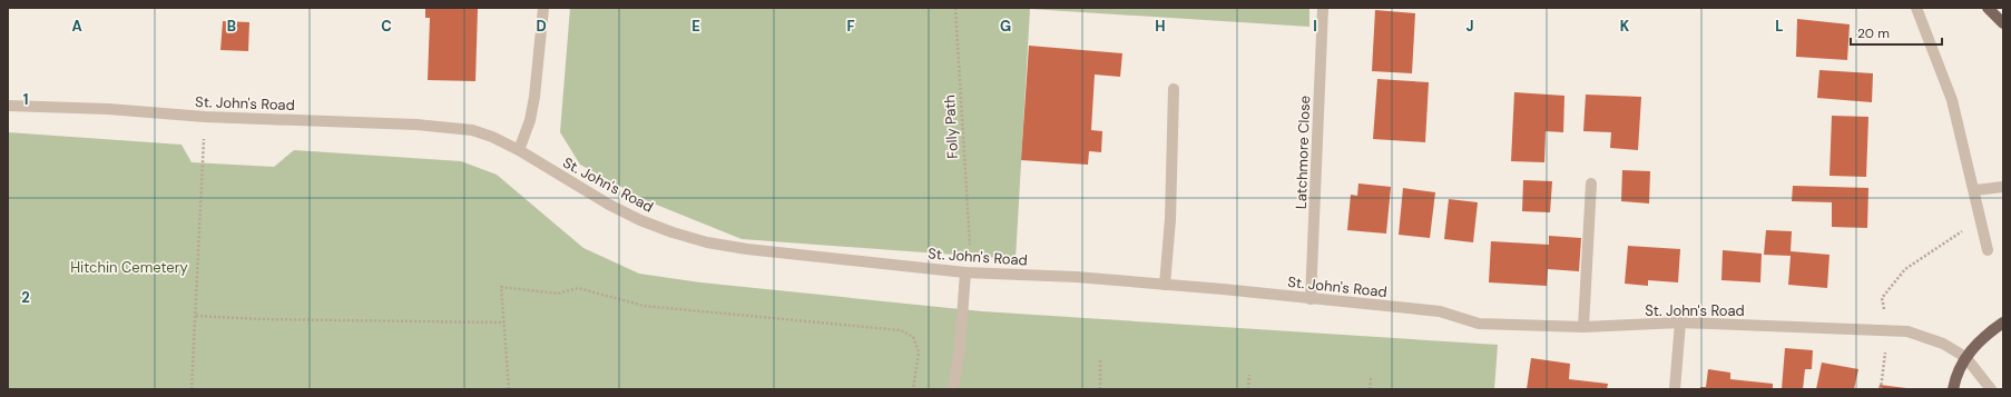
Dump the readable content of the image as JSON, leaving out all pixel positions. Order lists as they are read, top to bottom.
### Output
{
  "streets": {
    "street": ["St. John's Road", "Latchmore Close"],
    "path": ["Folly Path"]
  },
  "crossings": [
    ["St. John's Road", "Latchmore Close"]
  ],
  "parks": ["Hitchin Cemetery"],
  "scale_bar": "20 m",
  "grid": {
    "columns": [
      "A",
      "B",
      "C",
      "D",
      "E",
      "F",
      "G",
      "H",
      "I",
      "J",
      "K",
      "L"
    ],
    "rows": ["1", "2"]
  }
}
